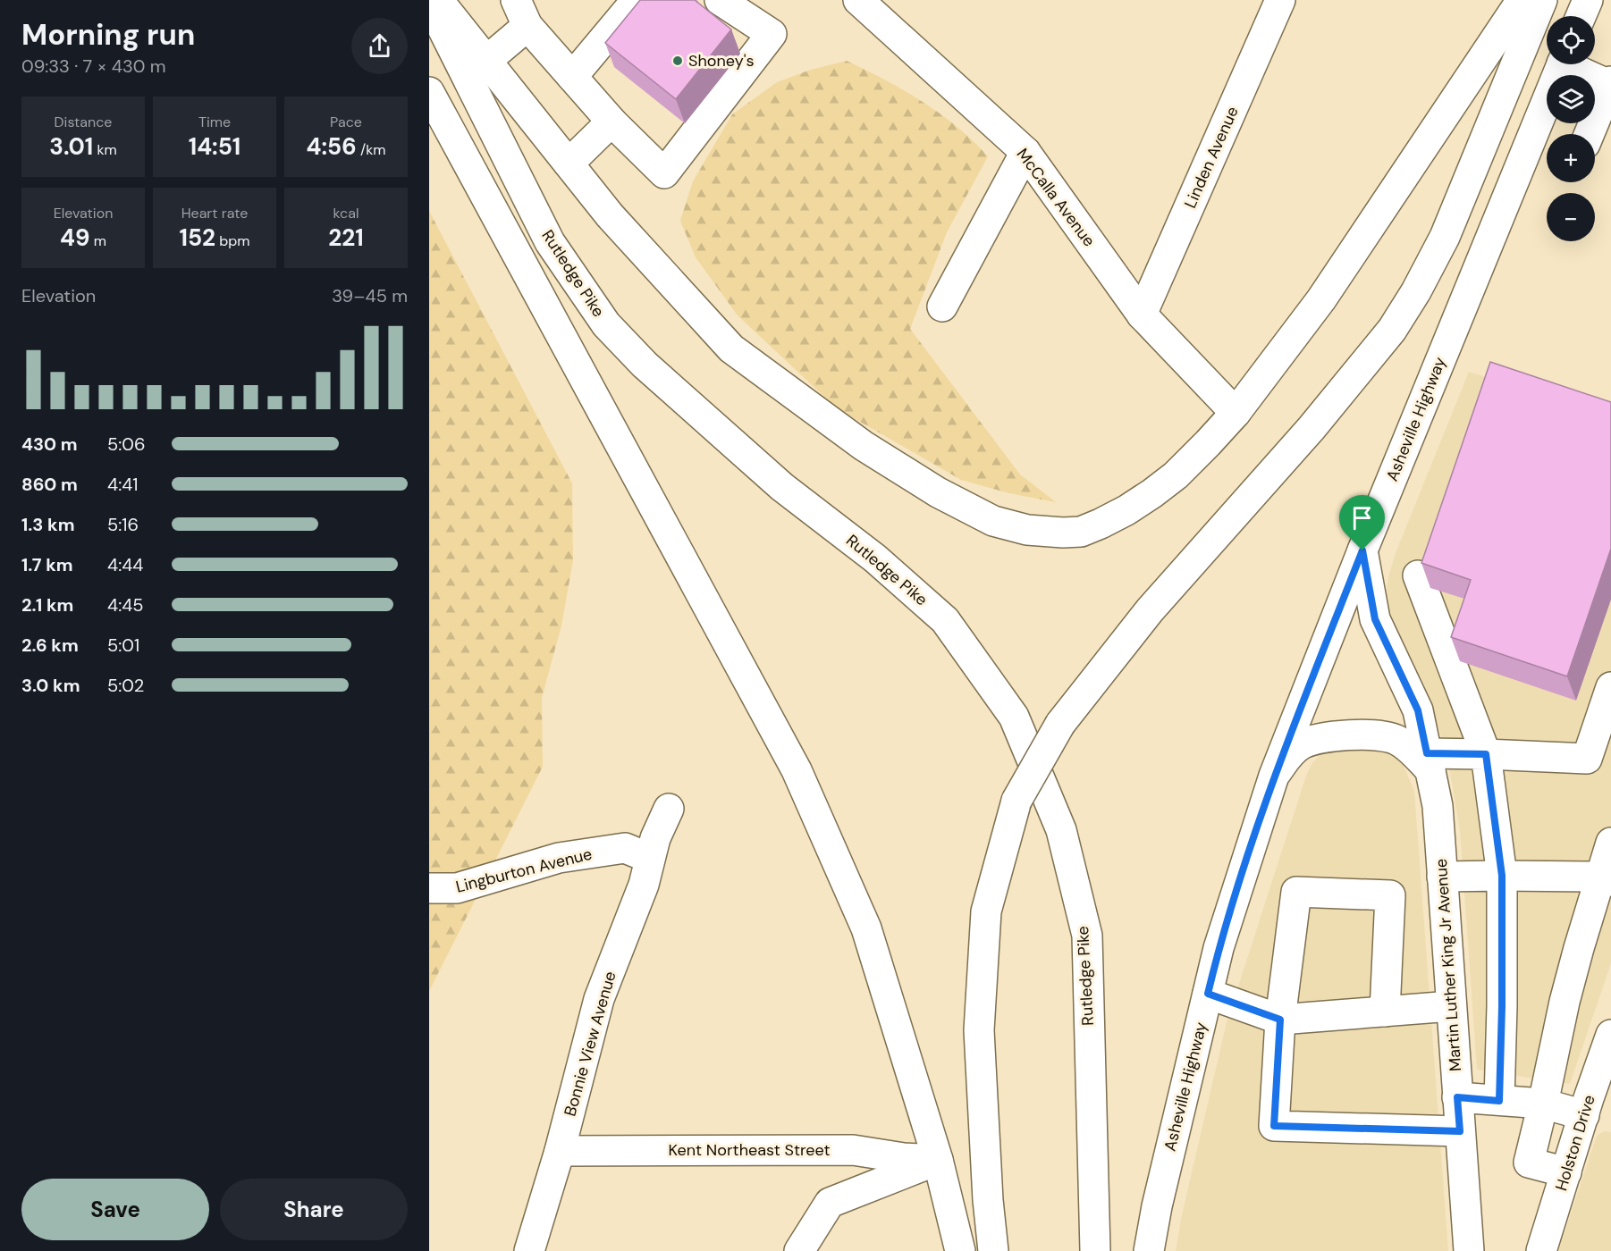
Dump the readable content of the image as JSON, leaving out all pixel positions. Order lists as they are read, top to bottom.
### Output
{
  "streets": {
    "main road": [
      "Linden Avenue",
      "McCalla Avenue",
      "Rutledge Pike",
      "Asheville Highway",
      "Lingburton Avenue",
      "Martin Luther King Jr Avenue",
      "Bonnie View Avenue",
      "Holston Drive",
      "Kent Northeast Street"
    ]
  },
  "crossings": [
    ["Linden Avenue", "McCalla Avenue"],
    ["Asheville Highway", "Martin Luther King Jr Avenue"],
    ["Lingburton Avenue", "Bonnie View Avenue"],
    ["Bonnie View Avenue", "Kent Northeast Street"]
  ],
  "places": ["Shoney's"],
  "page": {
    "heading": ["Morning run", "09:33 · 7 × 430 m"],
    "map_buttons": ["+", "−"],
    "stats": [
      ["Distance", "3.01 km"],
      ["Time", "14:51"],
      ["Pace", "4:56 /km"],
      ["Elevation", "49 m"],
      ["Heart rate", "152 bpm"],
      ["kcal", "221"]
    ],
    "chart": ["Elevation", "39–45 m"],
    "list": [
      {
        "name": "430 m",
        "note": "5:06"
      },
      {
        "name": "860 m",
        "note": "4:41"
      },
      {
        "name": "1.3 km",
        "note": "5:16"
      },
      {
        "name": "1.7 km",
        "note": "4:44"
      },
      {
        "name": "2.1 km",
        "note": "4:45"
      },
      {
        "name": "2.6 km",
        "note": "5:01"
      },
      {
        "name": "3.0 km",
        "note": "5:02"
      }
    ],
    "buttons": ["Save", "Share"]
  }
}
